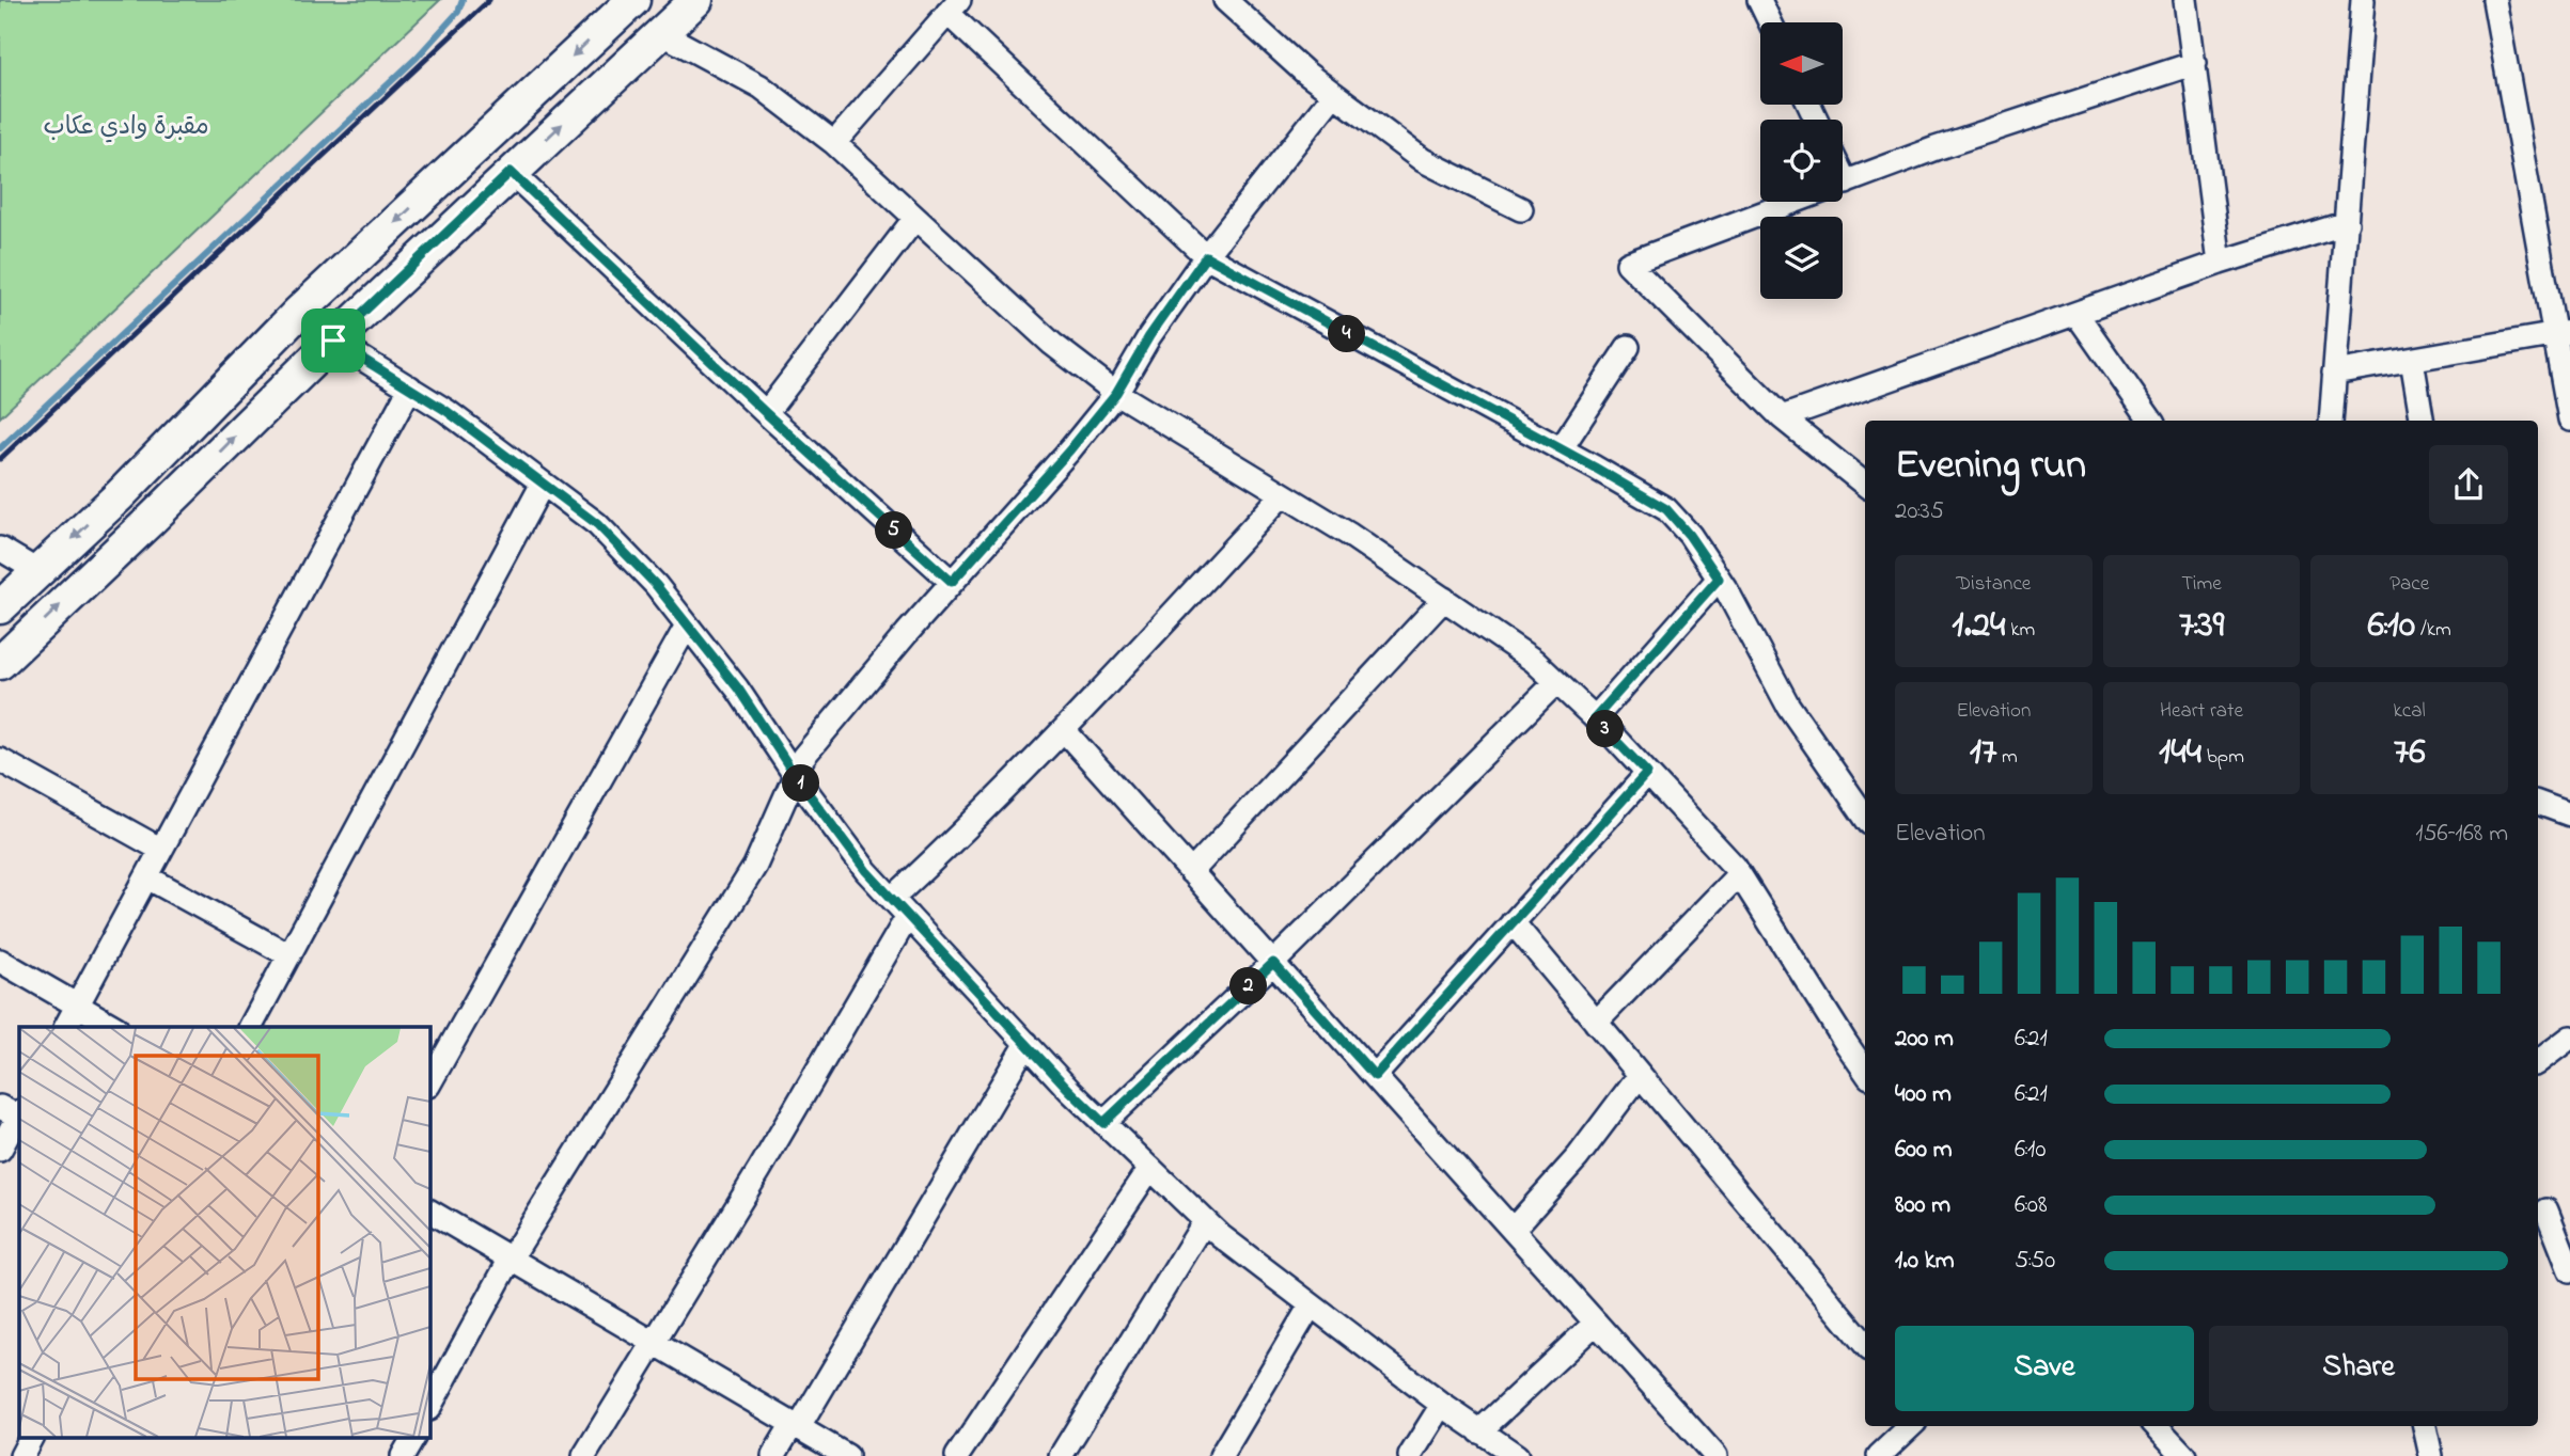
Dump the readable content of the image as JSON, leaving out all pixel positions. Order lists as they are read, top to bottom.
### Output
{
  "parks": ["مقبرة وادي عكاب"],
  "north": "left",
  "page": {
    "pins": [
      "4",
      "5",
      "3",
      "1",
      "2"
    ],
    "heading": ["Evening run", "20:35"],
    "stats": [
      ["Distance", "1.24 km"],
      ["Time", "7:39"],
      ["Pace", "6:10 /km"],
      ["Elevation", "17 m"],
      ["Heart rate", "144 bpm"],
      ["kcal", "76"]
    ],
    "chart": ["Elevation", "156–168 m"],
    "list": [
      {
        "name": "200 m",
        "note": "6:21"
      },
      {
        "name": "400 m",
        "note": "6:21"
      },
      {
        "name": "600 m",
        "note": "6:10"
      },
      {
        "name": "800 m",
        "note": "6:08"
      },
      {
        "name": "1.0 km",
        "note": "5:50"
      }
    ],
    "buttons": ["Save", "Share"]
  }
}
